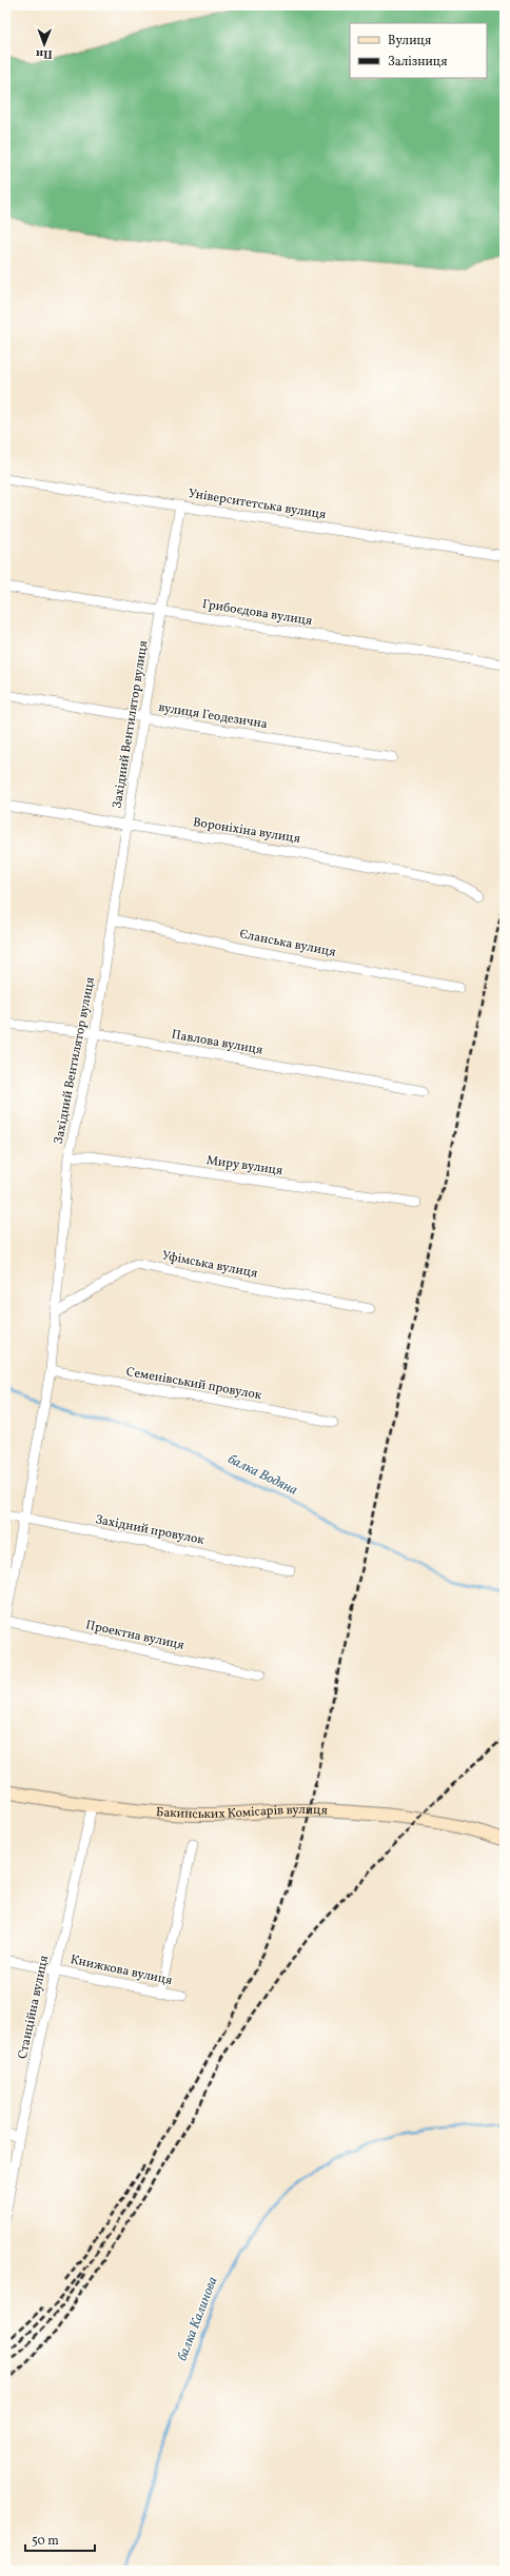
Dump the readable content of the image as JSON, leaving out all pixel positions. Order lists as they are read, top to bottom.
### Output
{
  "streets": {
    "street": [
      "Університетська вулиця",
      "Грибоєдова вулиця",
      "вулиця Геодезична",
      "Західний Вентилятор вулиця",
      "Вороніхіна вулиця",
      "Єланська вулиця",
      "Павлова вулиця",
      "Миру вулиця",
      "Уфімська вулиця",
      "Семенівський провулок",
      "Західний провулок",
      "Проектна вулиця",
      "Бакинських Комісарів вулиця",
      "Книжкова вулиця",
      "Станційна вулиця"
    ]
  },
  "crossings": [
    ["Університетська вулиця", "Західний Вентилятор вулиця"],
    ["Грибоєдова вулиця", "Західний Вентилятор вулиця"],
    ["вулиця Геодезична", "Західний Вентилятор вулиця"],
    ["Західний Вентилятор вулиця", "Вороніхіна вулиця"],
    ["Західний Вентилятор вулиця", "Єланська вулиця"],
    ["Західний Вентилятор вулиця", "Павлова вулиця"],
    ["Західний Вентилятор вулиця", "Миру вулиця"],
    ["Західний Вентилятор вулиця", "Уфімська вулиця"],
    ["Західний Вентилятор вулиця", "Семенівський провулок"],
    ["Західний Вентилятор вулиця", "Західний провулок"],
    ["Західний Вентилятор вулиця", "Проектна вулиця"],
    ["Бакинських Комісарів вулиця", "Станційна вулиця"],
    ["Книжкова вулиця", "Станційна вулиця"]
  ],
  "water": ["балка Водяна", "балка Калинова"],
  "legend": ["Вулиця", "Залізниця"],
  "scale_bar": "50 m",
  "north": "bottom"
}
